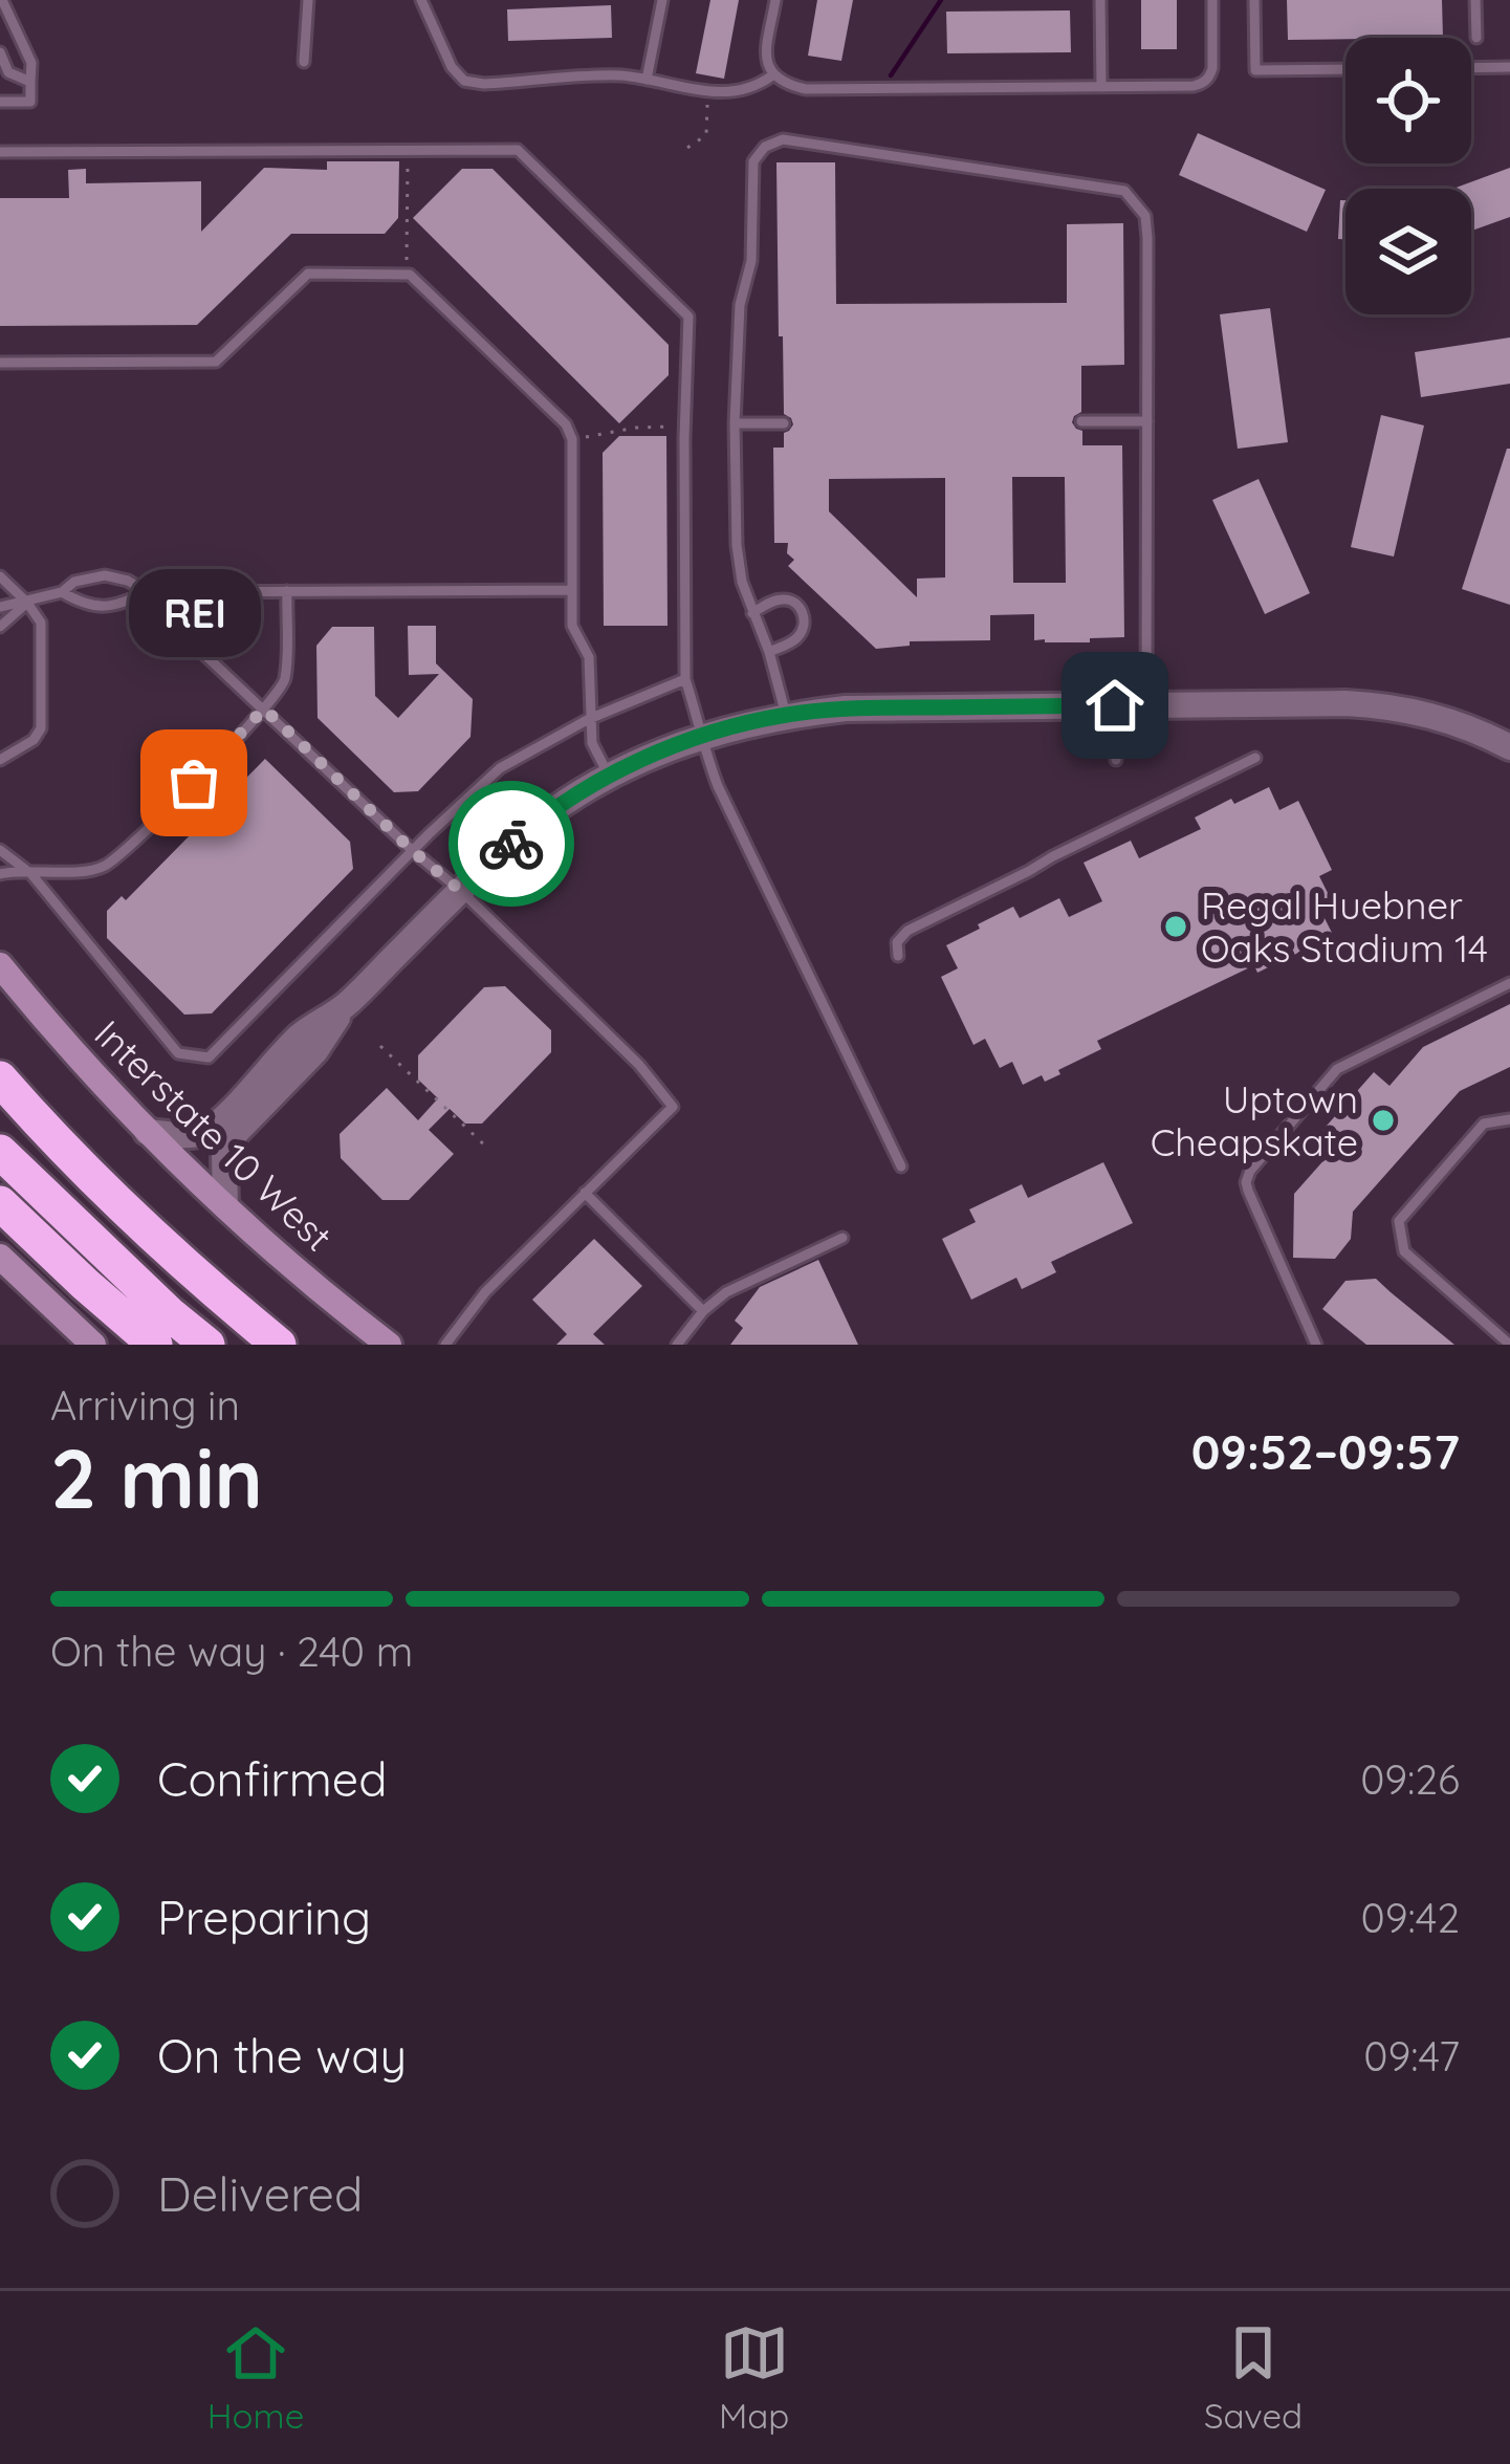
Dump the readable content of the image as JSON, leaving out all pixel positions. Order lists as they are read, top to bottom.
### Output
{
  "streets": {
    "main road": ["Interstate 10 West"]
  },
  "places": ["REI", "Regal Huebner Oaks Stadium 14", "Uptown Cheapskate"],
  "page": {
    "bubble": "REI",
    "heading": ["2 min", "Arriving in", "09:52–09:57"],
    "bar": "On the way · 240 m",
    "list": [
      ["Confirmed", "09:26"],
      ["Preparing", "09:42"],
      ["On the way", "09:47"],
      "Delivered"
    ],
    "tabs": ["Home", "Map", "Saved"]
  }
}
